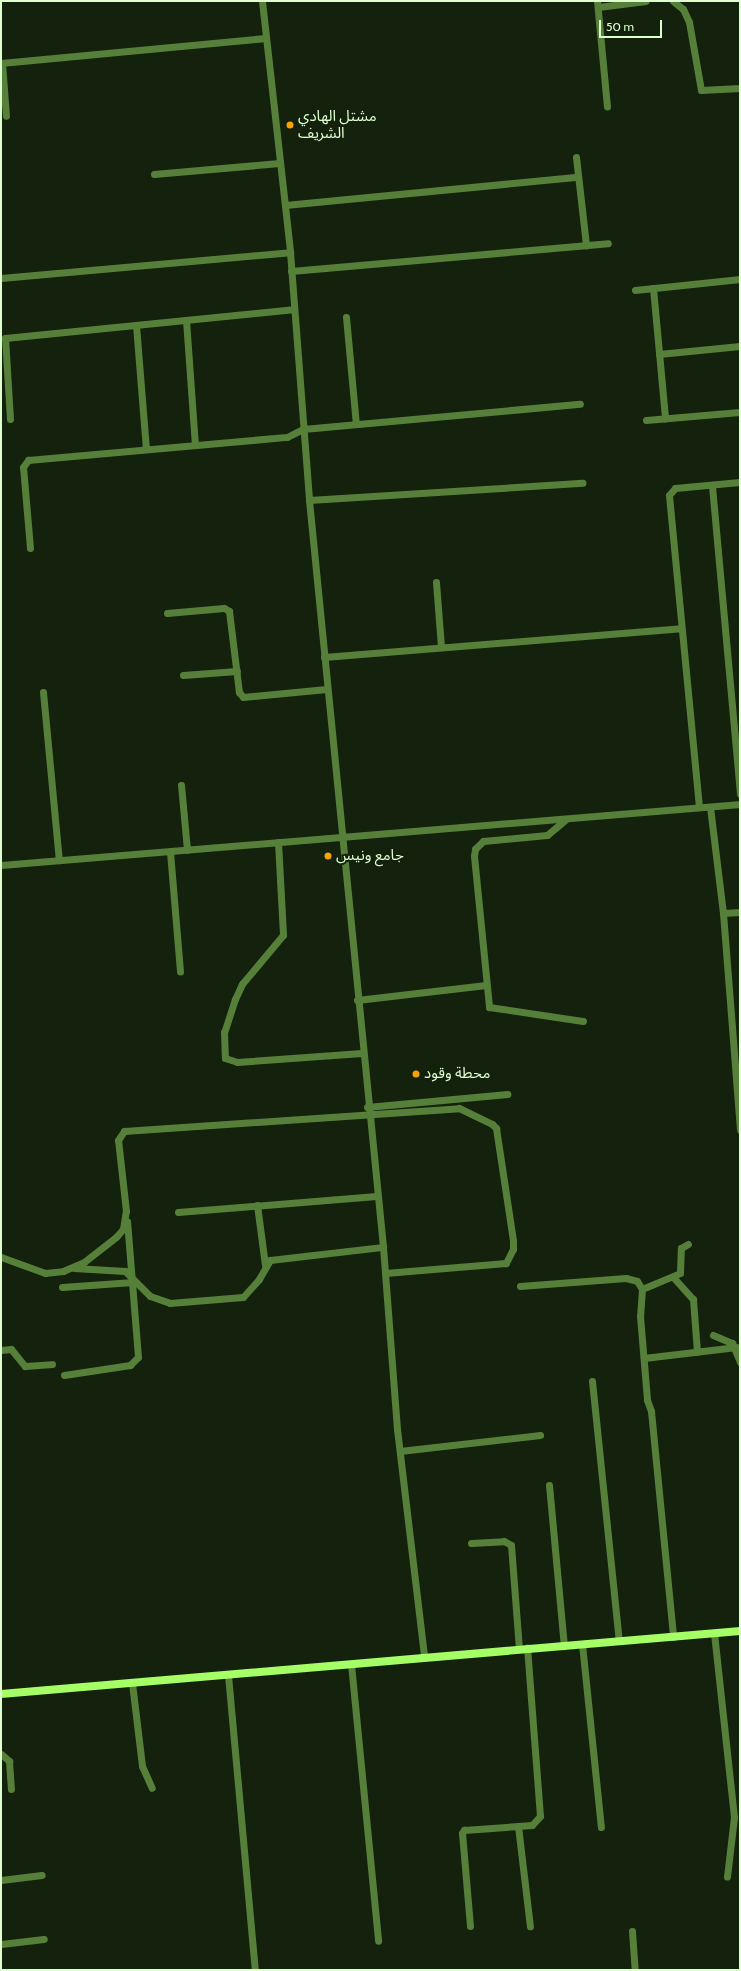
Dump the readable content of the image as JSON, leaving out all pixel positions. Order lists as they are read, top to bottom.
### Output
{
  "places": ["مشتل الهادي الشريف", "جامع ونيس", "محطة وقود"],
  "scale_bar": "50 m"
}
